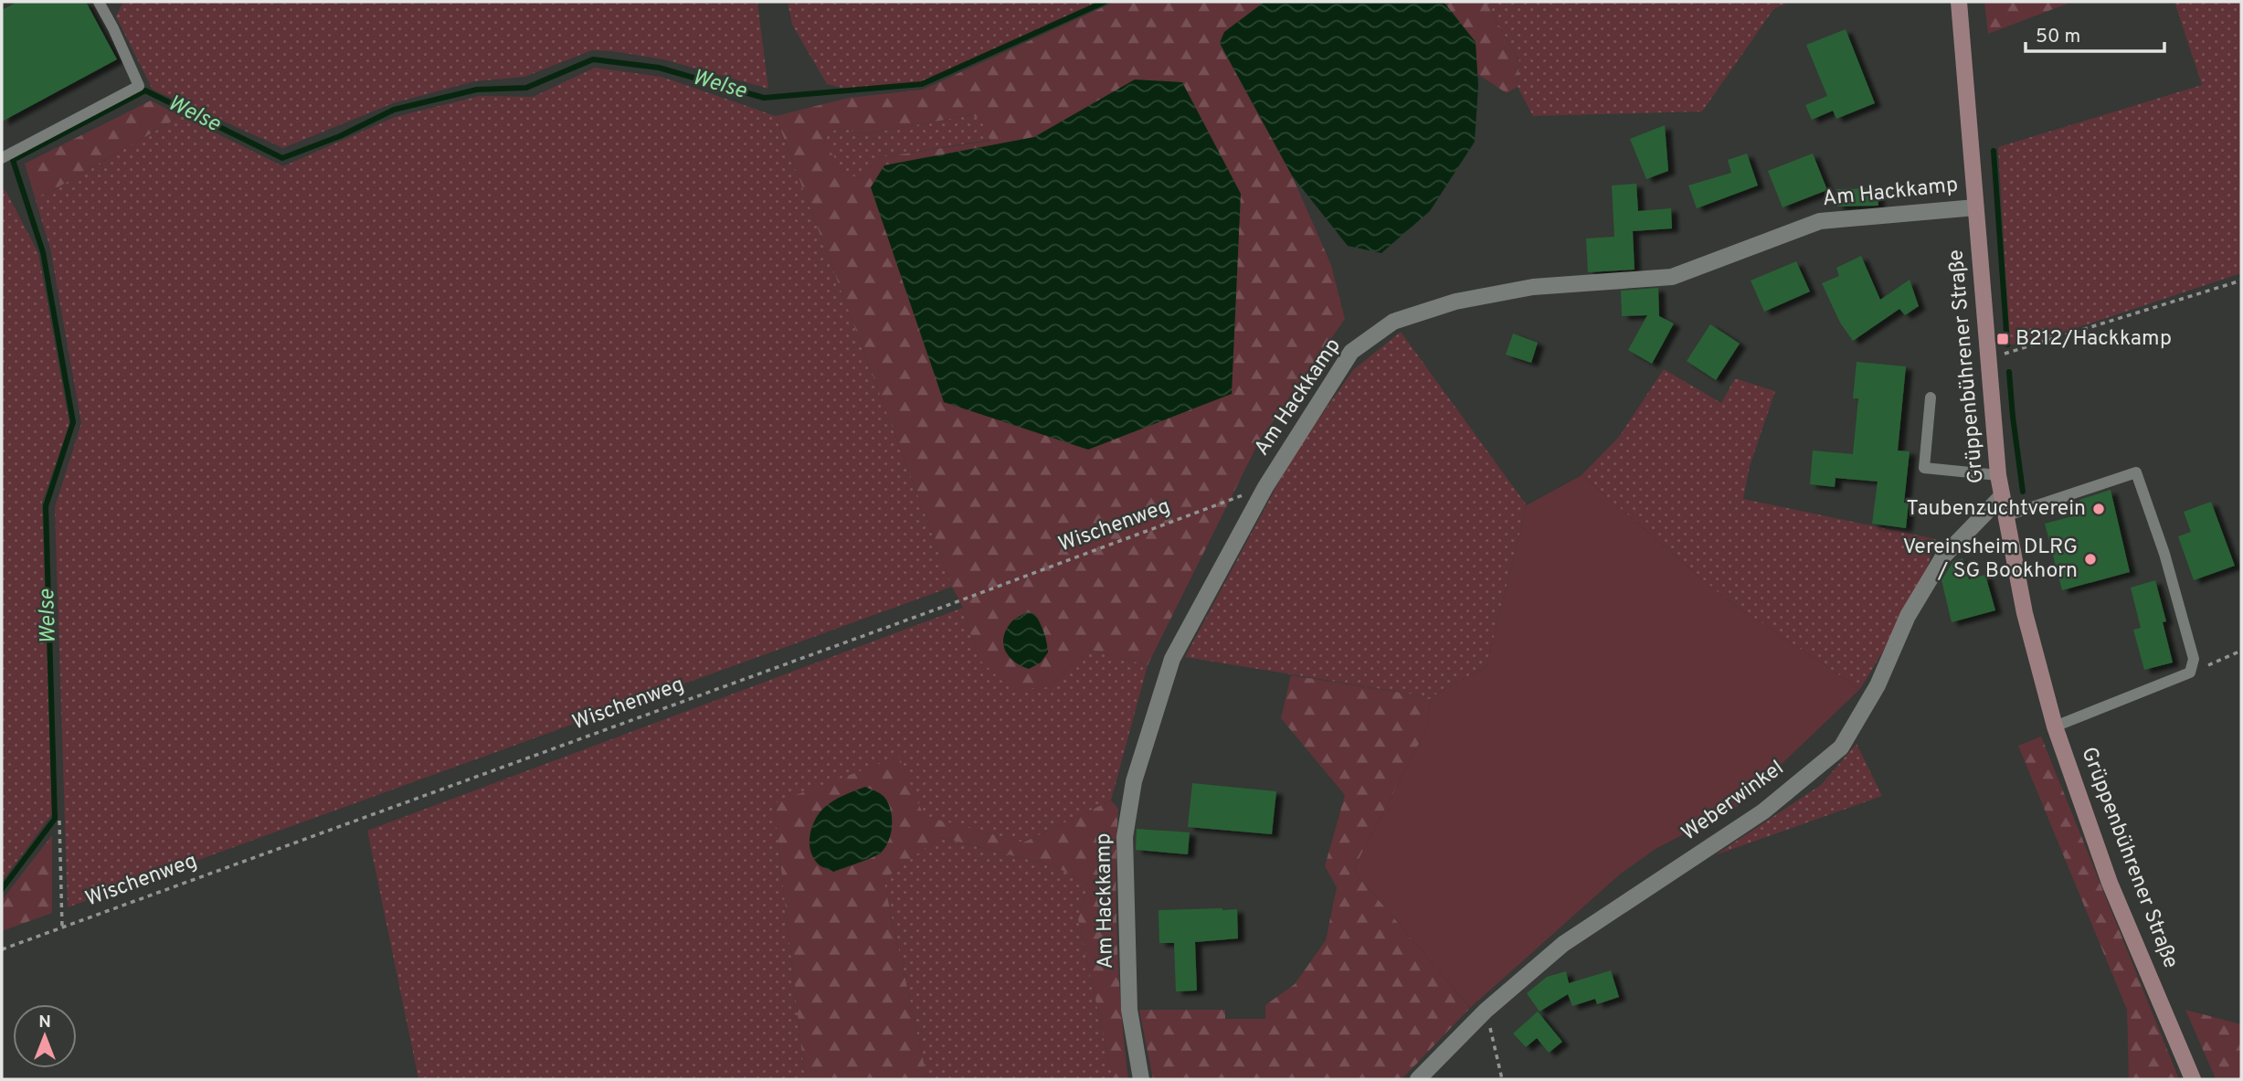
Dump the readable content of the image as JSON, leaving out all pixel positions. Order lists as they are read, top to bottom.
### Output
{
  "streets": {
    "main road": ["Grüppenbührener Straße"],
    "street": ["Am Hackkamp", "Weberwinkel"],
    "path": ["Wischenweg"]
  },
  "crossings": [
    ["Am Hackkamp", "Grüppenbührener Straße"],
    ["Am Hackkamp", "Wischenweg"],
    ["Grüppenbührener Straße", "Weberwinkel"]
  ],
  "water": ["Welse"],
  "places": {
    "transit": ["B212/Hackkamp"],
    "other": ["Taubenzuchtverein", "Vereinsheim DLRG / SG Bookhorn"]
  },
  "scale_bar": "50 m",
  "north": "top"
}
